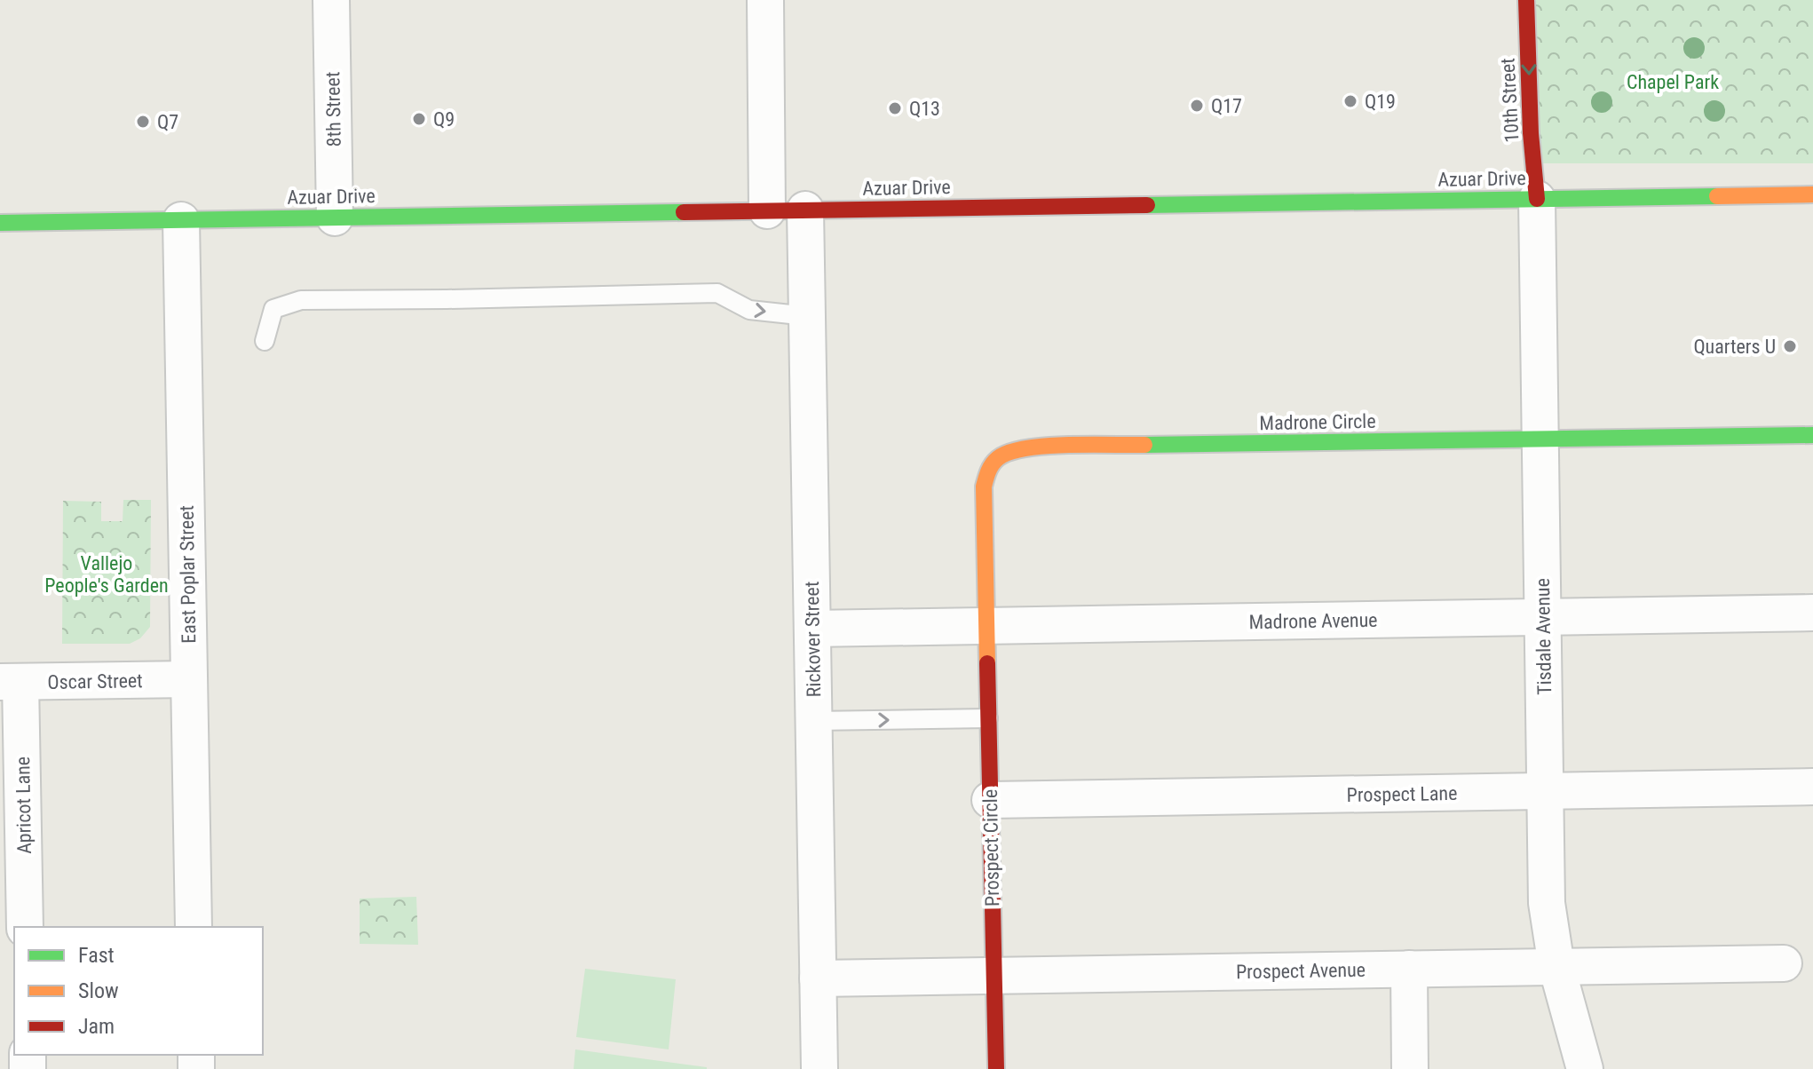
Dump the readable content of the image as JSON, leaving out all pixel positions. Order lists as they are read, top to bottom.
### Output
{
  "streets": {
    "main road": [
      "10th Street",
      "Azuar Drive",
      "Madrone Circle",
      "Prospect Circle"
    ],
    "street": [
      "8th Street",
      "East Poplar Street",
      "Madrone Avenue",
      "Tisdale Avenue",
      "Rickover Street",
      "Oscar Street",
      "Prospect Lane",
      "Apricot Lane",
      "Prospect Avenue"
    ]
  },
  "crossings": [
    ["10th Street", "Azuar Drive"],
    ["10th Street", "Tisdale Avenue"],
    ["8th Street", "Azuar Drive"],
    ["Azuar Drive", "East Poplar Street"],
    ["Azuar Drive", "Tisdale Avenue"],
    ["Azuar Drive", "Rickover Street"],
    ["Madrone Circle", "Madrone Avenue"],
    ["Madrone Circle", "Tisdale Avenue"],
    ["Madrone Circle", "Prospect Circle"],
    ["East Poplar Street", "Oscar Street"],
    ["Madrone Avenue", "Tisdale Avenue"],
    ["Madrone Avenue", "Rickover Street"],
    ["Madrone Avenue", "Prospect Circle"],
    ["Tisdale Avenue", "Prospect Lane"],
    ["Tisdale Avenue", "Prospect Avenue"],
    ["Rickover Street", "Prospect Avenue"],
    ["Oscar Street", "Apricot Lane"],
    ["Prospect Lane", "Prospect Circle"],
    ["Prospect Circle", "Prospect Avenue"]
  ],
  "one_way": ["10th Street"],
  "parks": ["Chapel Park", "Vallejo People's Garden"],
  "places": [
    "Q19",
    "Q17",
    "Q13",
    "Q9",
    "Q7",
    "Quarters U"
  ],
  "legend": ["Fast", "Slow", "Jam"]
}
